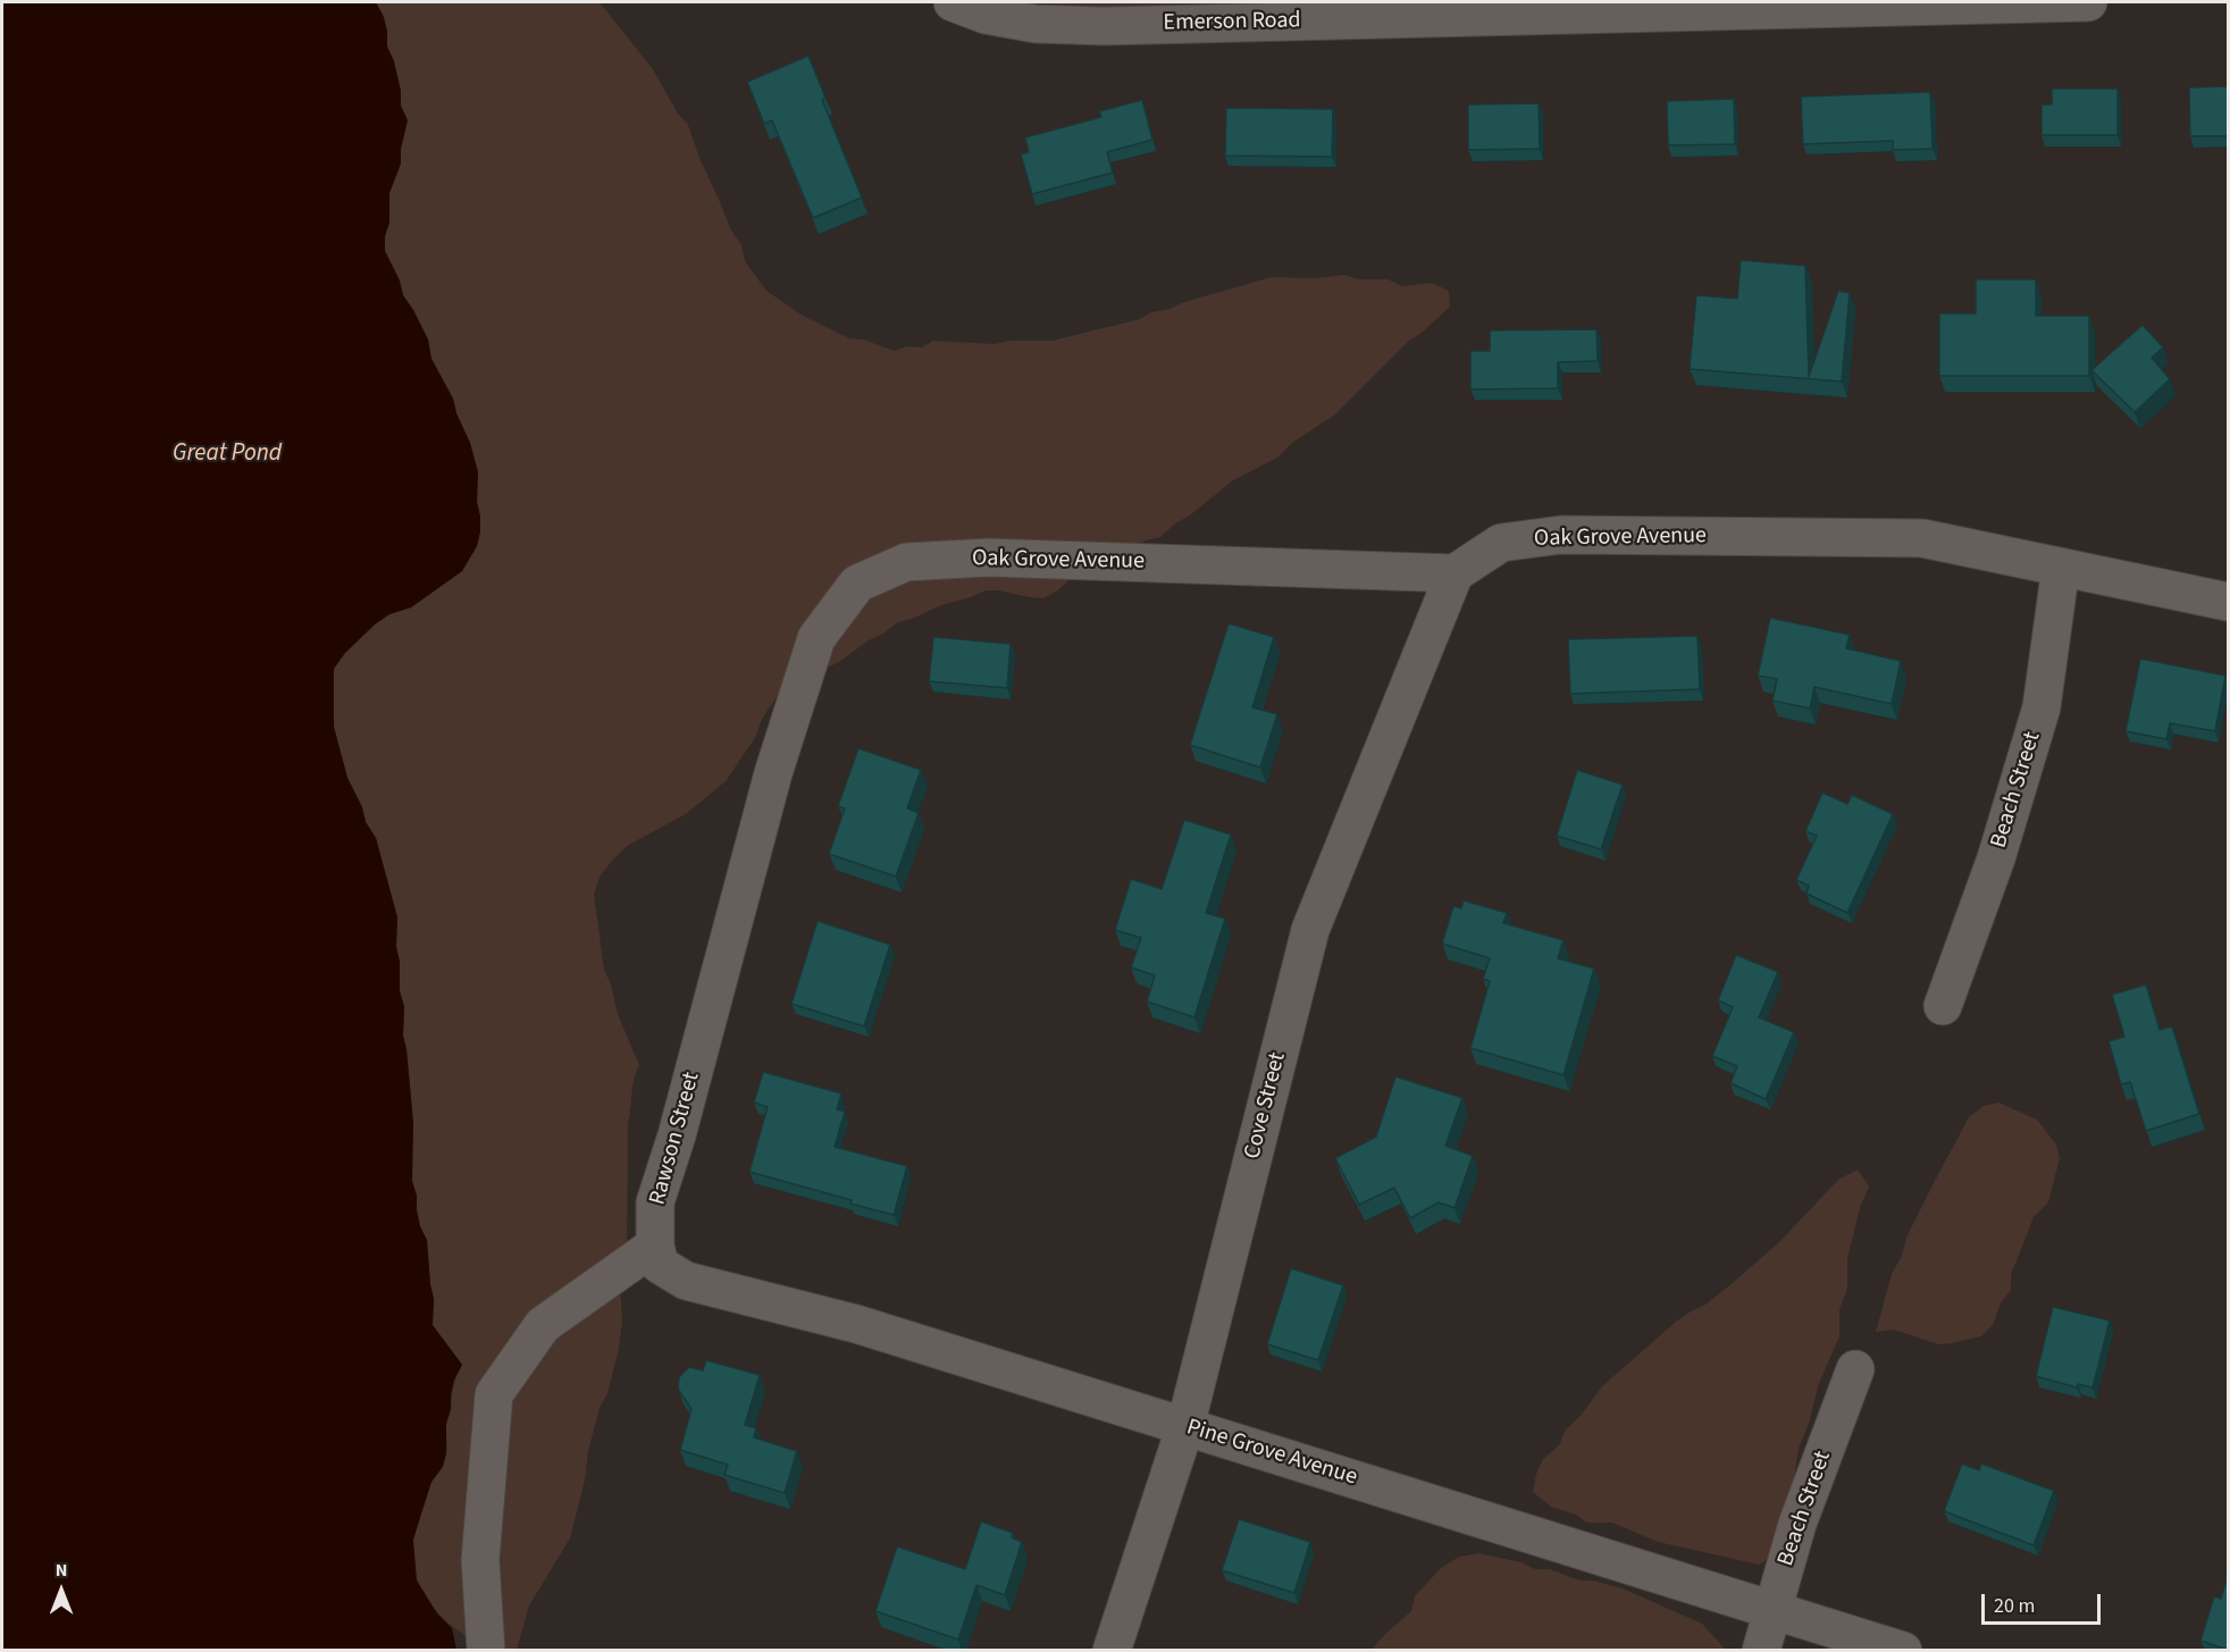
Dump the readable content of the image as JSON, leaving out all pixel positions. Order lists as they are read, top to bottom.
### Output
{
  "streets": {
    "street": [
      "Emerson Road",
      "Oak Grove Avenue",
      "Beach Street",
      "Cove Street",
      "Rawson Street",
      "Pine Grove Avenue"
    ]
  },
  "crossings": [
    ["Oak Grove Avenue", "Beach Street"],
    ["Oak Grove Avenue", "Cove Street"],
    ["Oak Grove Avenue", "Rawson Street"],
    ["Beach Street", "Pine Grove Avenue"],
    ["Cove Street", "Pine Grove Avenue"],
    ["Rawson Street", "Pine Grove Avenue"]
  ],
  "water": ["Great Pond"],
  "scale_bar": "20 m",
  "north": "top"
}
